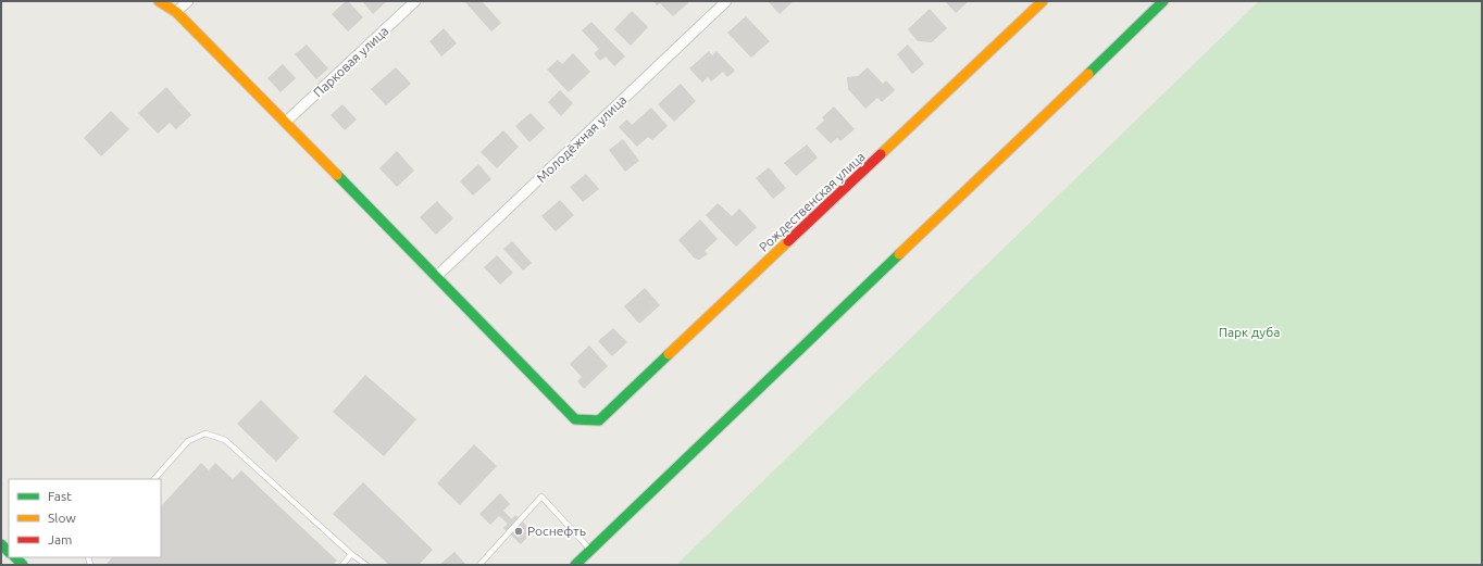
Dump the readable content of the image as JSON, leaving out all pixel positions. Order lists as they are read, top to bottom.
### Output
{
  "streets": {
    "street": ["Парковая улица", "Молодёжная улица", "Рождественская улица"]
  },
  "crossings": [
    ["Молодёжная улица", "Рождественская улица"]
  ],
  "parks": ["Парк дуба"],
  "places": ["Роснефть"],
  "legend": ["Fast", "Slow", "Jam"]
}
